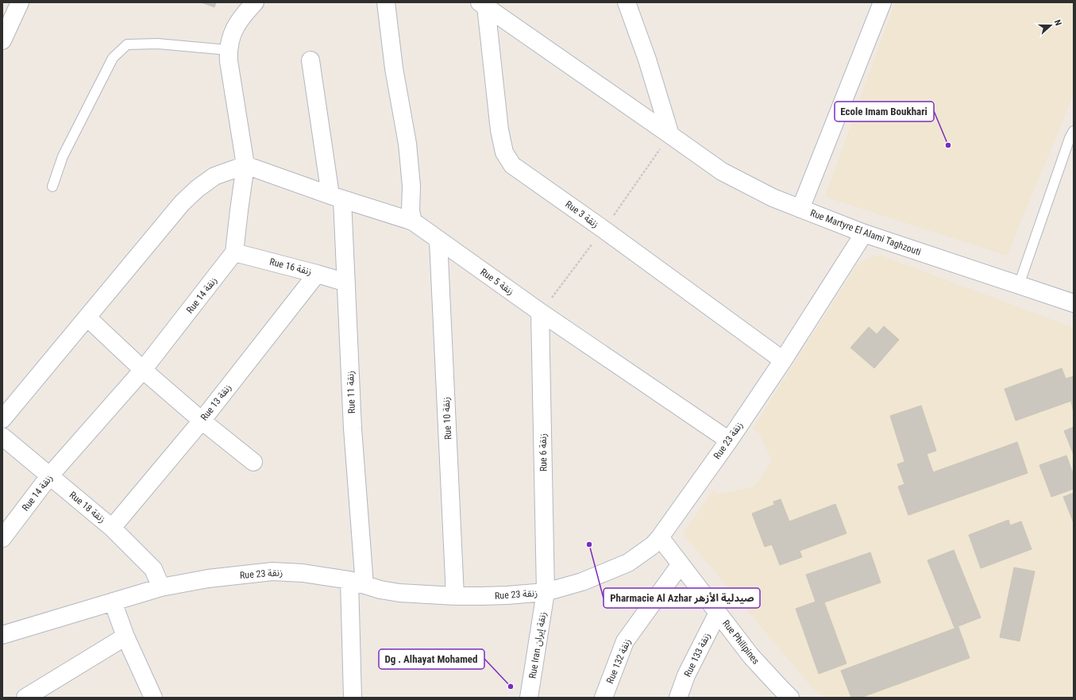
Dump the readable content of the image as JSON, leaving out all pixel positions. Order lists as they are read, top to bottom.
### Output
{
  "streets": {
    "street": [
      "Rue 3 زنقة",
      "Rue Martyre El Alami Taghzouti",
      "Rue 16 زنقة",
      "Rue 5 زنقة",
      "Rue 14 زنقة",
      "Rue 11 زنقة",
      "Rue 13 زنقة",
      "Rue 10 زنقة",
      "Rue 23 زنقة",
      "Rue 6 زنقة",
      "Rue 18 زنقة",
      "Rue Philipines",
      "Rue Iran زنقة إيران",
      "Rue 133 زنقة",
      "Rue 132 زنقة"
    ]
  },
  "crossings": [
    ["Rue 3 زنقة", "Rue Martyre El Alami Taghzouti"],
    ["Rue 3 زنقة", "Rue 23 زنقة"],
    ["Rue Martyre El Alami Taghzouti", "Rue 23 زنقة"],
    ["Rue 16 زنقة", "Rue 14 زنقة"],
    ["Rue 16 زنقة", "Rue 11 زنقة"],
    ["Rue 16 زنقة", "Rue 13 زنقة"],
    ["Rue 5 زنقة", "Rue 11 زنقة"],
    ["Rue 5 زنقة", "Rue 10 زنقة"],
    ["Rue 5 زنقة", "Rue 23 زنقة"],
    ["Rue 5 زنقة", "Rue 6 زنقة"],
    ["Rue 14 زنقة", "Rue 18 زنقة"],
    ["Rue 11 زنقة", "Rue 23 زنقة"],
    ["Rue 13 زنقة", "Rue 18 زنقة"],
    ["Rue 10 زنقة", "Rue 23 زنقة"],
    ["Rue 23 زنقة", "Rue 6 زنقة"],
    ["Rue 23 زنقة", "Rue 18 زنقة"],
    ["Rue 23 زنقة", "Rue Philipines"],
    ["Rue 23 زنقة", "Rue Iran زنقة إيران"],
    ["Rue 6 زنقة", "Rue Iran زنقة إيران"],
    ["Rue Philipines", "Rue 133 زنقة"],
    ["Rue Philipines", "Rue 132 زنقة"]
  ],
  "places": ["Ecole Imam Boukhari", "Pharmacie Al Azhar صيدلية الأزهر", "Dg . Alhayat Mohamed"],
  "north": "right"
}
